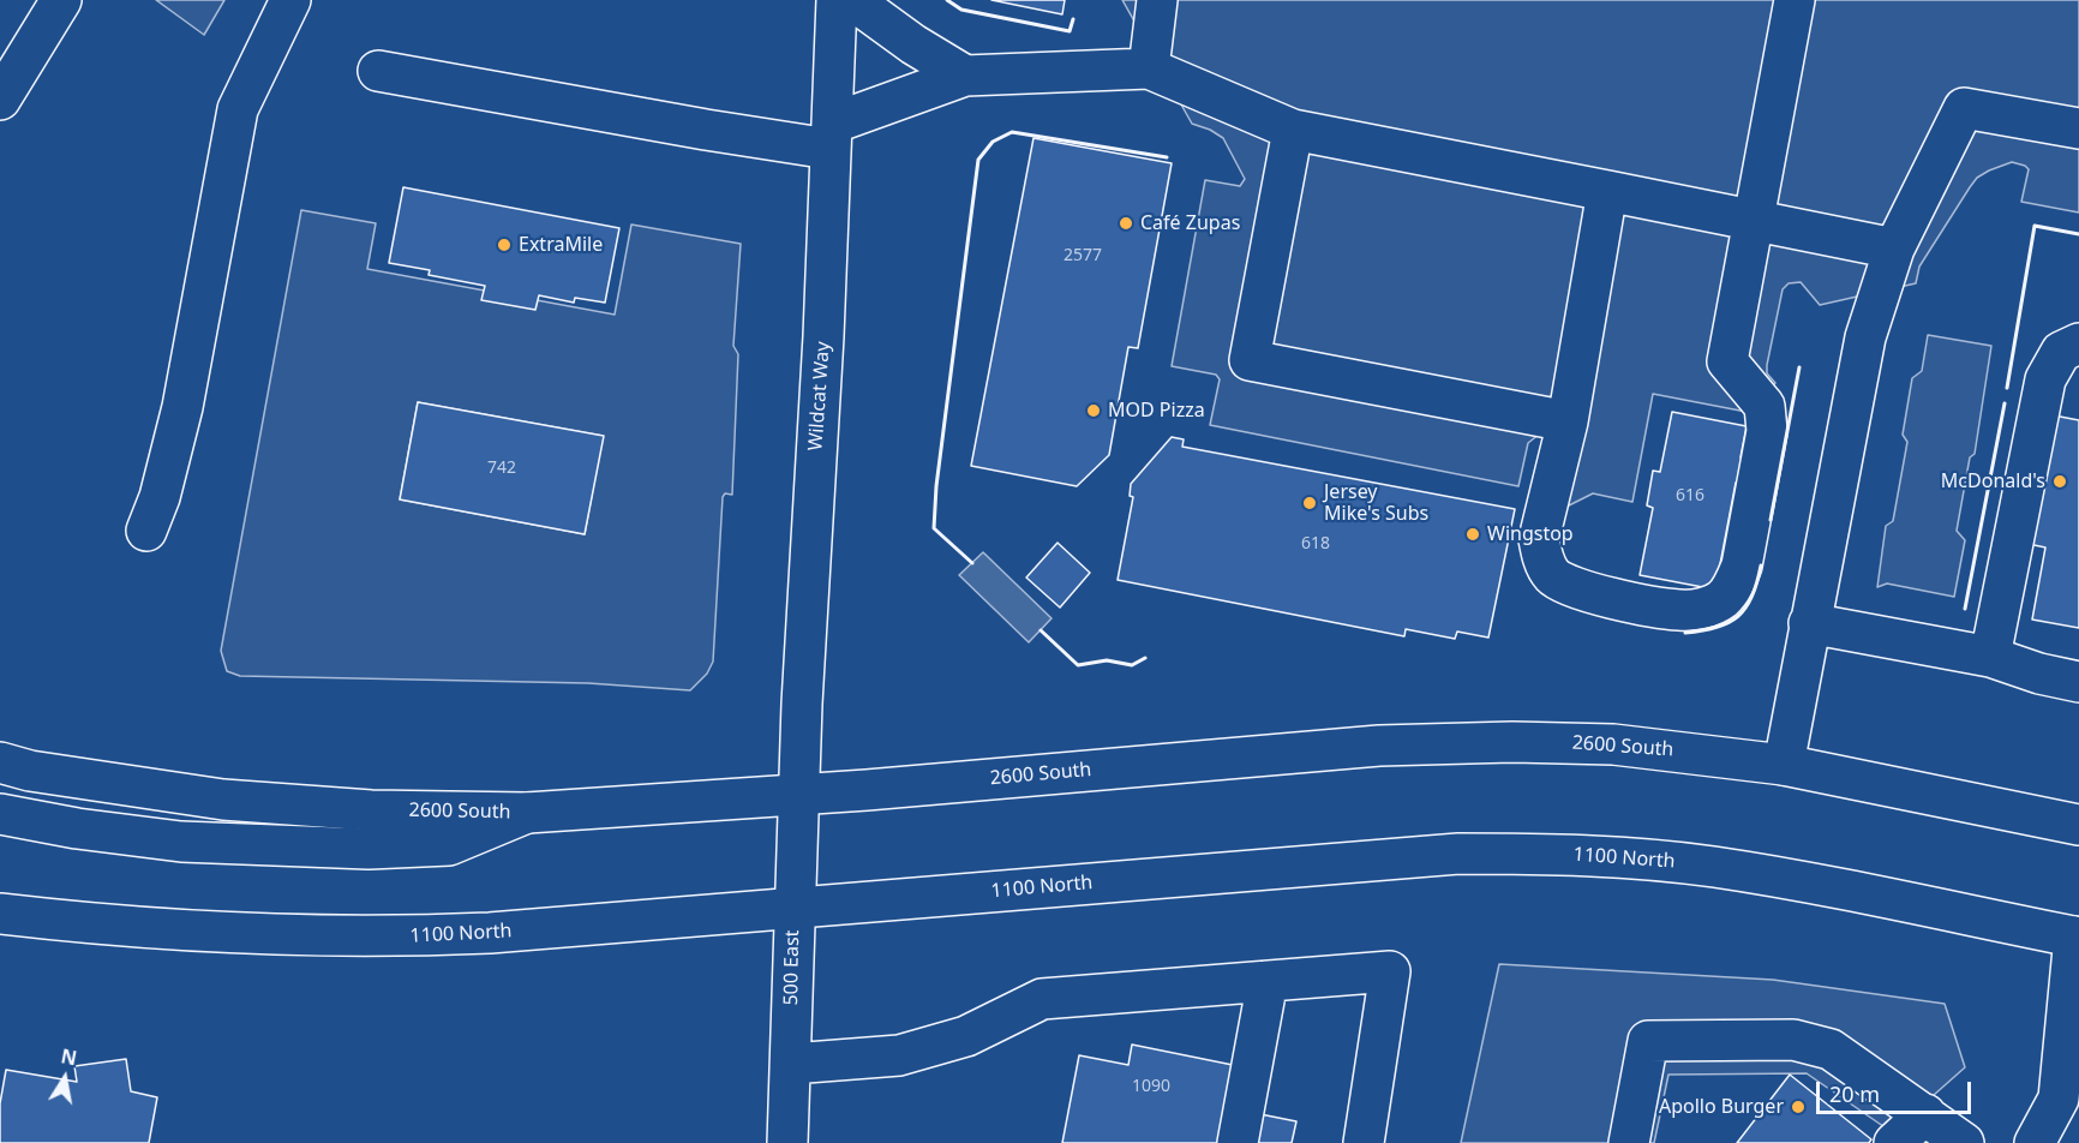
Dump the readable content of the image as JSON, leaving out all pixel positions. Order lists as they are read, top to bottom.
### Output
{
  "streets": {
    "main road": [
      "Wildcat Way",
      "2600 South",
      "1100 North",
      "500 East"
    ]
  },
  "crossings": [
    ["Wildcat Way", "2600 South"],
    ["Wildcat Way", "500 East"],
    ["2600 South", "500 East"],
    ["1100 North", "500 East"]
  ],
  "places": [
    "Café Zupas",
    "ExtraMile",
    "MOD Pizza",
    "McDonald's",
    "Jersey Mike's Subs",
    "Wingstop",
    "Apollo Burger"
  ],
  "house_numbers": [
    "2577",
    "742",
    "616",
    "618",
    "1090"
  ],
  "scale_bar": "20 m",
  "north": "top"
}
